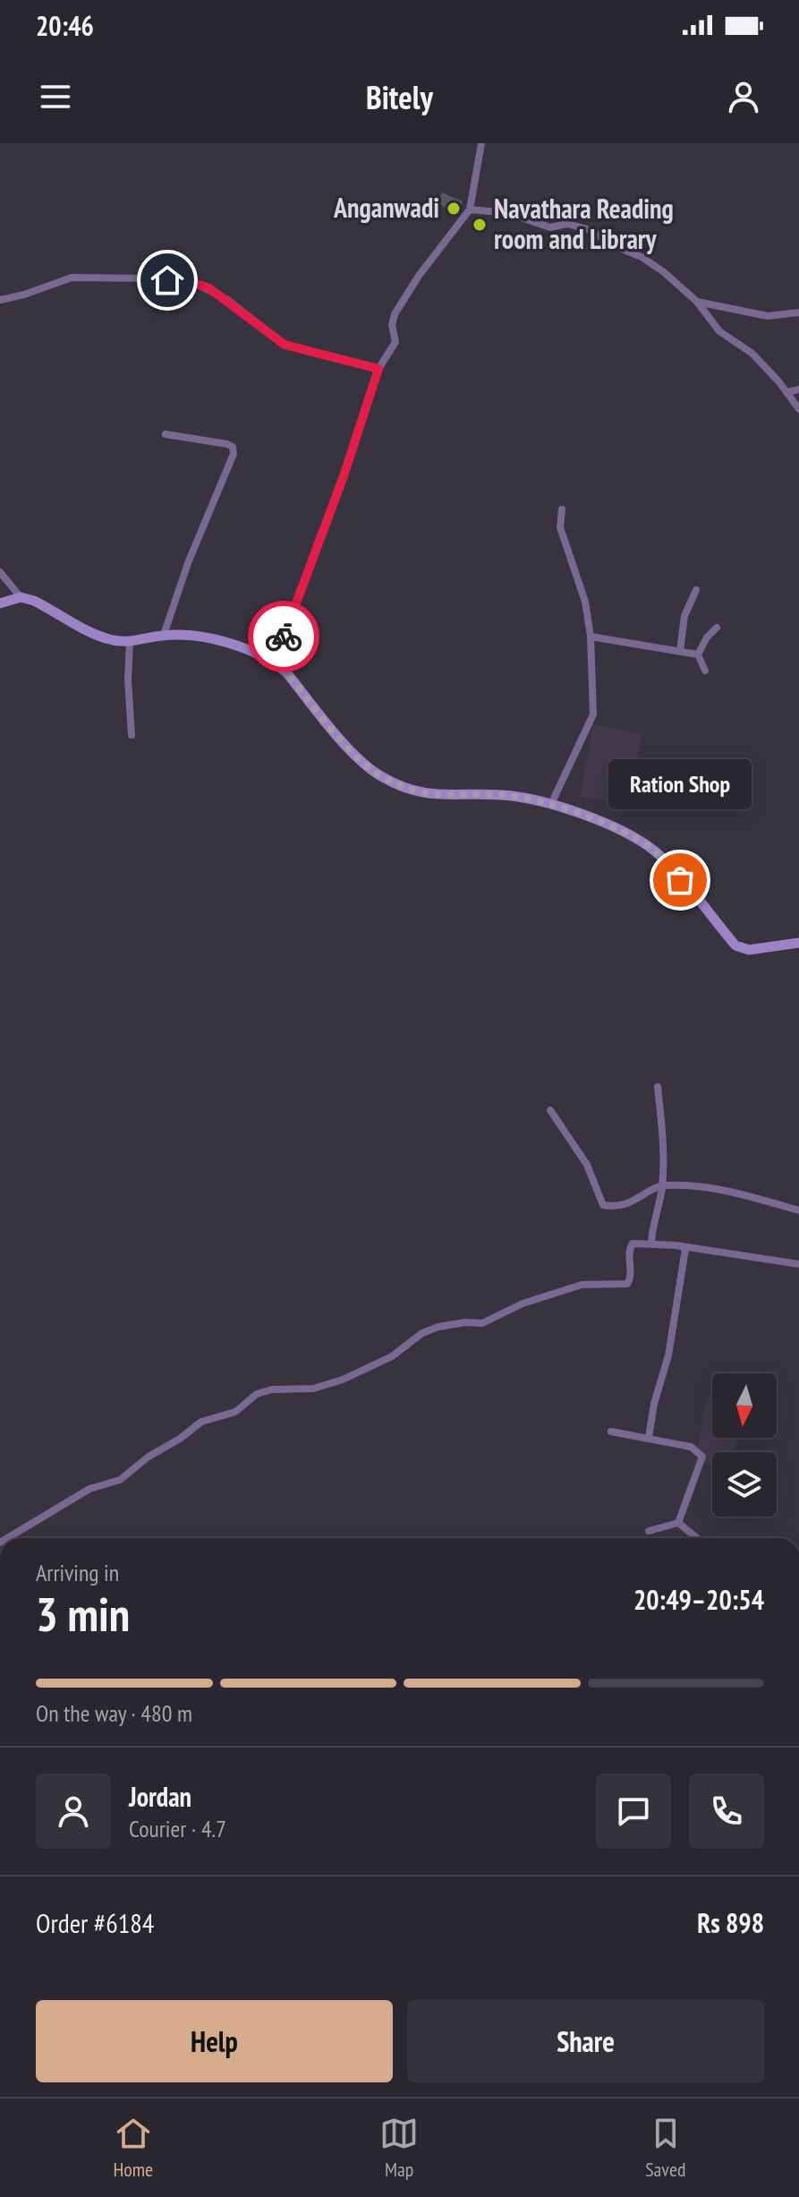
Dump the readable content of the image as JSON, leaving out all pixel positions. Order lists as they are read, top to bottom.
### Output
{
  "places": ["Anganwadi", "Navathara Reading room and Library", "Ration Shop"],
  "north": "bottom",
  "page": {
    "status": "20:46",
    "header": "Bitely",
    "bubble": "Ration Shop",
    "heading": ["3 min", "Arriving in", "20:49–20:54"],
    "panel": [
      "Jordan",
      "Courier · 4.7",
      "Order #6184",
      "Rs 898"
    ],
    "bar": "On the way · 480 m",
    "buttons": ["Help", "Share"],
    "tabs": ["Home", "Map", "Saved"]
  }
}
